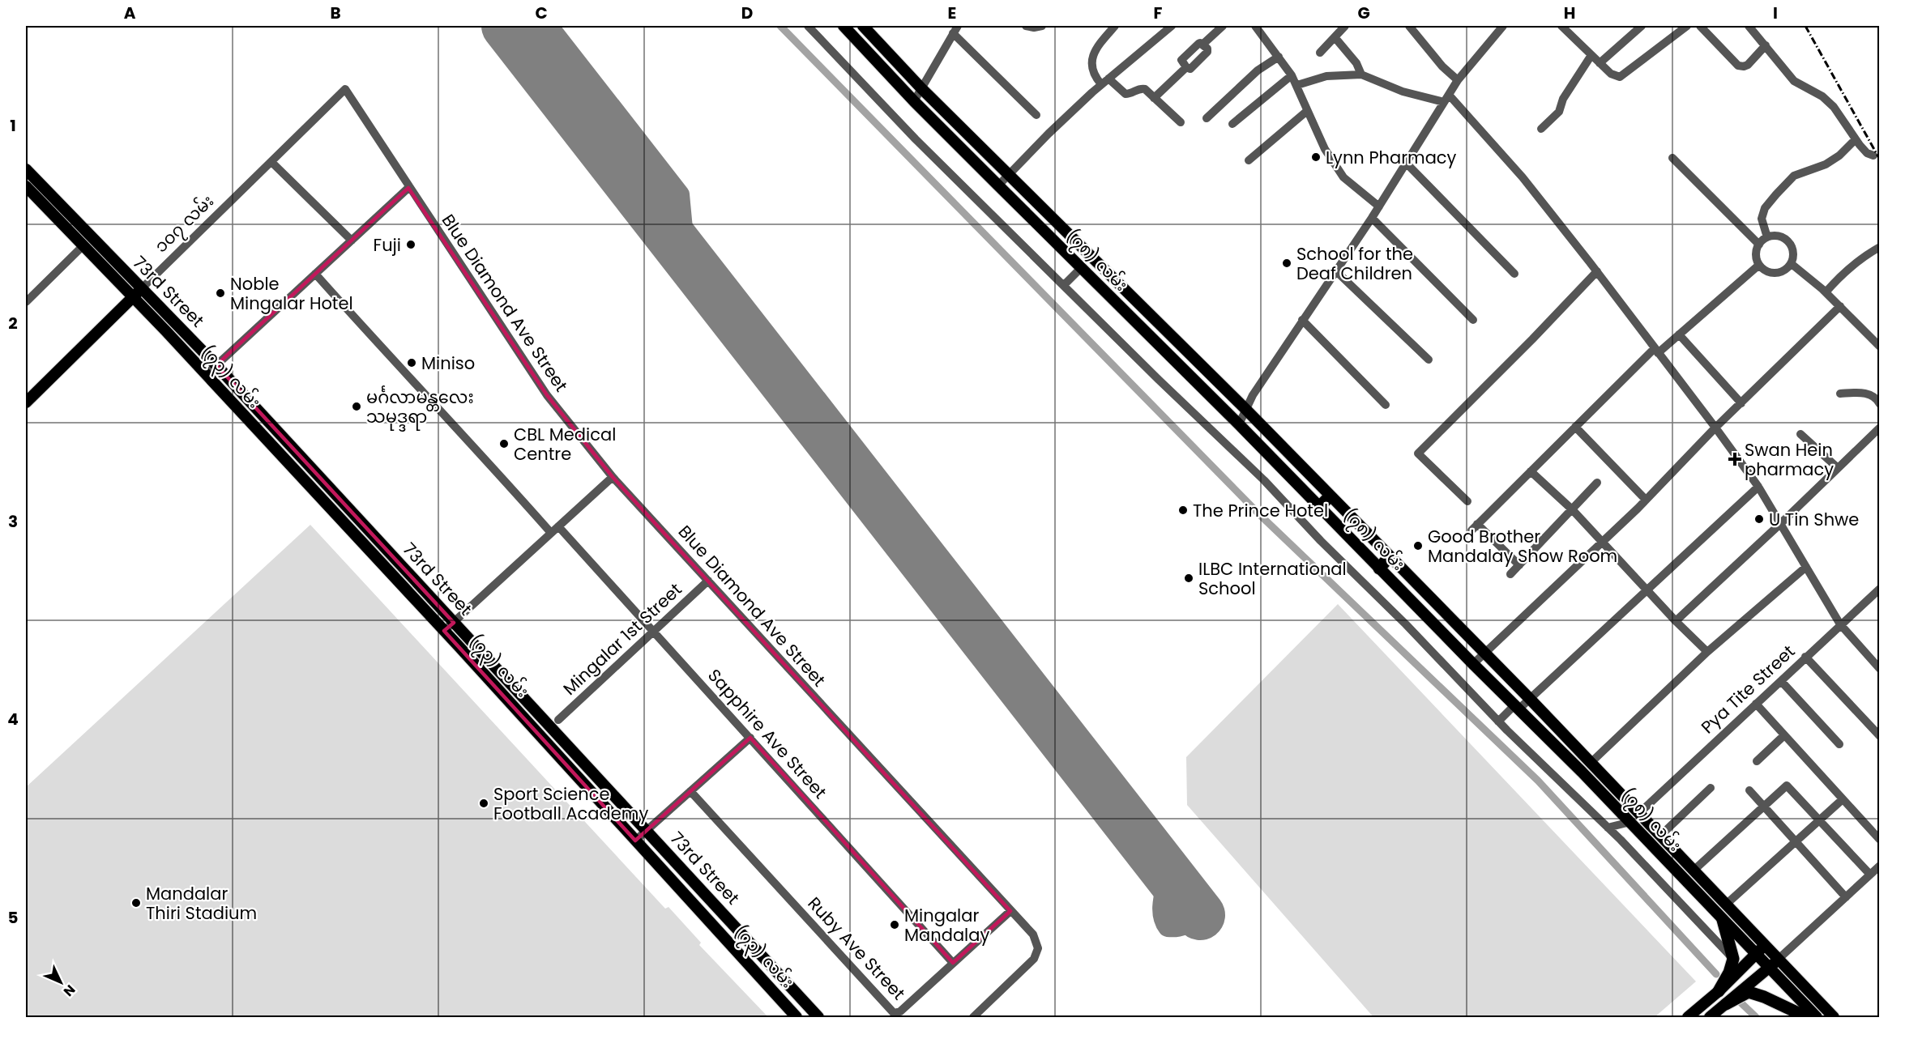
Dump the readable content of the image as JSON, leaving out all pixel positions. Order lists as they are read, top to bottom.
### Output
{
  "streets": {
    "main road": [
      "၁၀၇ လမ်း",
      "(၇၈) လမ်း",
      "73rd Street",
      "(၇၃) လမ်း"
    ],
    "street": [
      "Blue Diamond Ave Street",
      "Mingalar 1st Street",
      "Pya Tite Street",
      "Sapphire Ave Street",
      "Ruby Ave Street"
    ]
  },
  "crossings": [
    ["၁၀၇ လမ်း", "73rd Street"],
    ["၁၀၇ လမ်း", "Blue Diamond Ave Street"],
    ["၁၀၇ လမ်း", "(၇၃) လမ်း"],
    ["(၇၈) လမ်း", "Pya Tite Street"],
    ["73rd Street", "(၇၃) လမ်း"],
    ["Blue Diamond Ave Street", "Mingalar 1st Street"],
    ["Blue Diamond Ave Street", "Ruby Ave Street"],
    ["Mingalar 1st Street", "Sapphire Ave Street"],
    ["Sapphire Ave Street", "Ruby Ave Street"]
  ],
  "places": {
    "other": [
      "Lynn Pharmacy",
      "Fuji",
      "School for the Deaf Children",
      "Noble Mingalar Hotel",
      "Miniso",
      "မင်္ဂလာမန္တလေး သမုဒ္ဒရာ",
      "CBL Medical Centre",
      "The Prince Hotel",
      "U Tin Shwe",
      "Good Brother Mandalay Show Room",
      "ILBC International School",
      "Sport Science Football Academy",
      "Mandalar Thiri Stadium",
      "Mingalar Mandalay"
    ],
    "health": ["Swan Hein pharmacy"]
  },
  "north": "bottom right",
  "grid": {
    "columns": [
      "A",
      "B",
      "C",
      "D",
      "E",
      "F",
      "G",
      "H",
      "I"
    ],
    "rows": [
      "1",
      "2",
      "3",
      "4",
      "5"
    ]
  }
}
